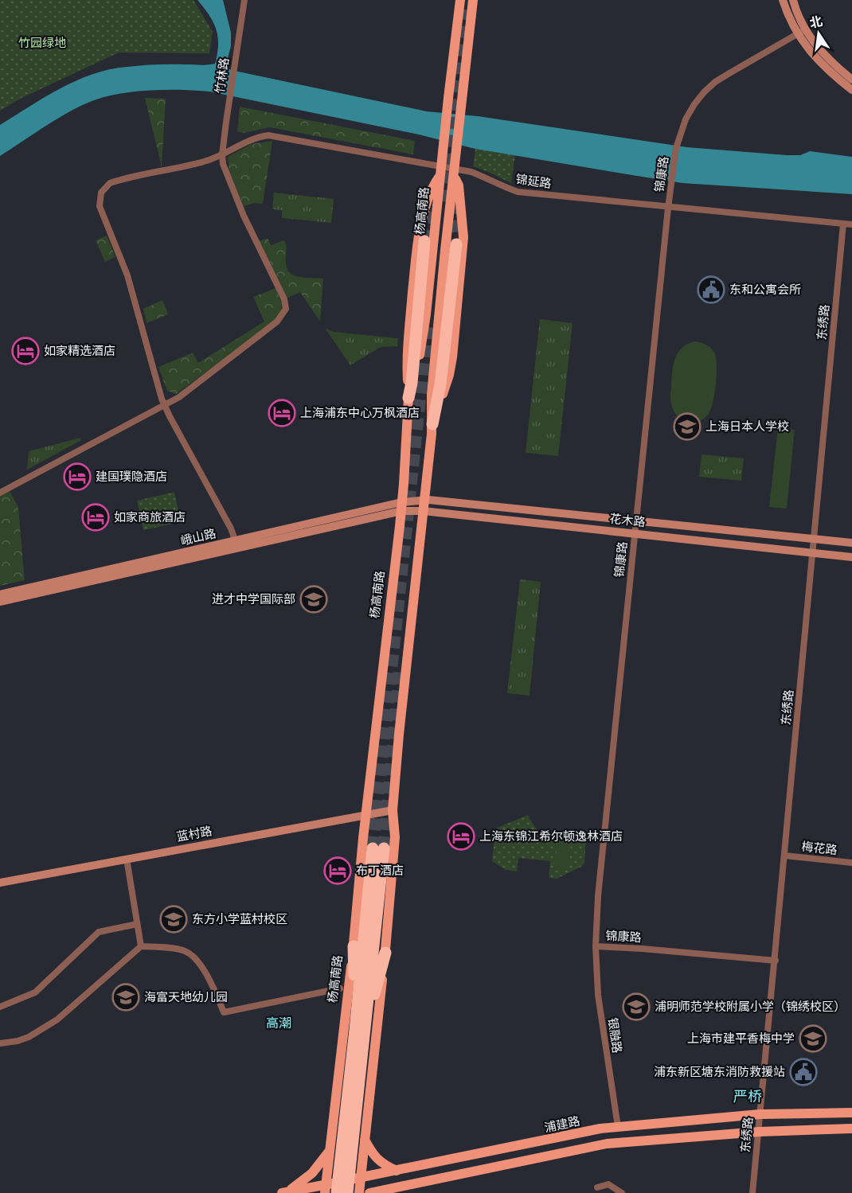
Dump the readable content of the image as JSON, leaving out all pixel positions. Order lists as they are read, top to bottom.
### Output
{
  "streets": {
    "highway": ["杨高南路"],
    "main road": ["浦建路"],
    "street": [
      "竹林路",
      "锦康路",
      "锦延路",
      "东绣路",
      "花木路",
      "峨山路",
      "蓝村路",
      "梅花路",
      "银融路"
    ]
  },
  "crossings": [
    ["竹林路", "锦延路"],
    ["锦康路", "锦延路"],
    ["锦康路", "东绣路"],
    ["锦康路", "花木路"],
    ["锦康路", "银融路"],
    ["锦延路", "东绣路"],
    ["杨高南路", "花木路"],
    ["杨高南路", "峨山路"],
    ["杨高南路", "蓝村路"],
    ["杨高南路", "浦建路"],
    ["东绣路", "花木路"],
    ["东绣路", "梅花路"],
    ["东绣路", "浦建路"],
    ["花木路", "峨山路"],
    ["银融路", "浦建路"]
  ],
  "districts": ["高潮", "严桥"],
  "parks": ["竹园绿地"],
  "places": {
    "public building": ["东和公寓会所", "浦东新区塘东消防救援站"],
    "hotel": [
      "如家精选酒店",
      "上海浦东中心万枫酒店",
      "建国璞隐酒店",
      "如家商旅酒店",
      "上海东锦江希尔顿逸林酒店",
      "布丁酒店"
    ],
    "school or university": [
      "上海日本人学校",
      "进才中学国际部",
      "东方小学蓝村校区",
      "海富天地幼儿园",
      "浦明师范学校附属小学（锦绣校区）",
      "上海市建平香梅中学"
    ]
  },
  "north": "top"
}
